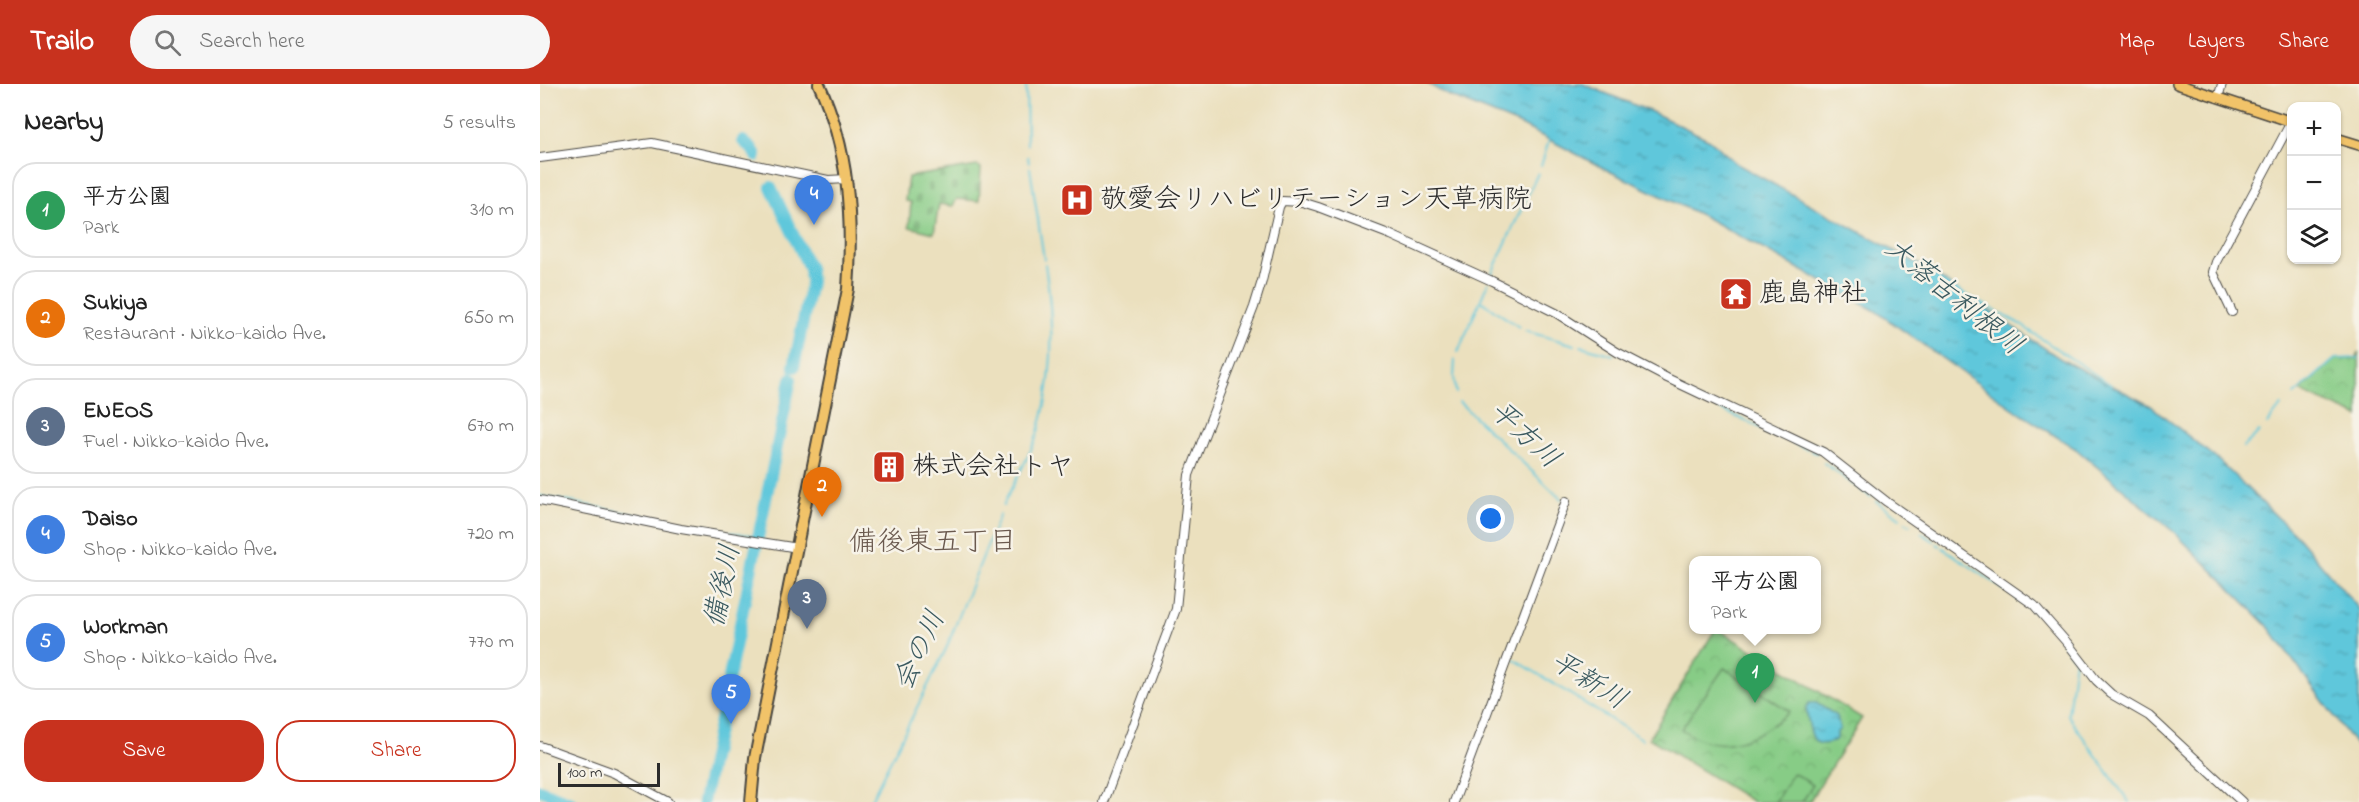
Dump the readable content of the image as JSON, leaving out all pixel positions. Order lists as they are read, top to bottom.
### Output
{
  "districts": ["備後東五丁目"],
  "water": [
    "大落古利根川",
    "平方川",
    "備後川",
    "会の川",
    "平新川"
  ],
  "places": {
    "hospital": ["敬愛会リハビリテーション天草病院"],
    "temple": ["鹿島神社"],
    "building": ["株式会社トヤ"]
  },
  "scale_bar": "100 m",
  "page": {
    "header": "Trailo",
    "search": "Search here",
    "nav": ["Map", "Layers", "Share"],
    "heading": ["Nearby", "5 results"],
    "map_buttons": ["+", "−"],
    "list": [
      {
        "mark": "1",
        "name": "平方公園",
        "note": "Park",
        "value": "310 m"
      },
      {
        "mark": "2",
        "name": "Sukiya",
        "note": "Restaurant · Nikko-kaido Ave.",
        "value": "650 m"
      },
      {
        "mark": "3",
        "name": "ENEOS",
        "note": "Fuel · Nikko-kaido Ave.",
        "value": "670 m"
      },
      {
        "mark": "4",
        "name": "Daiso",
        "note": "Shop · Nikko-kaido Ave.",
        "value": "720 m"
      },
      {
        "mark": "5",
        "name": "Workman",
        "note": "Shop · Nikko-kaido Ave.",
        "value": "770 m"
      }
    ],
    "pins": [
      "4",
      "2",
      "3",
      "1",
      "5"
    ],
    "popup": ["平方公園", "Park"],
    "buttons": ["Save", "Share"],
    "scale": "100 m"
  }
}
